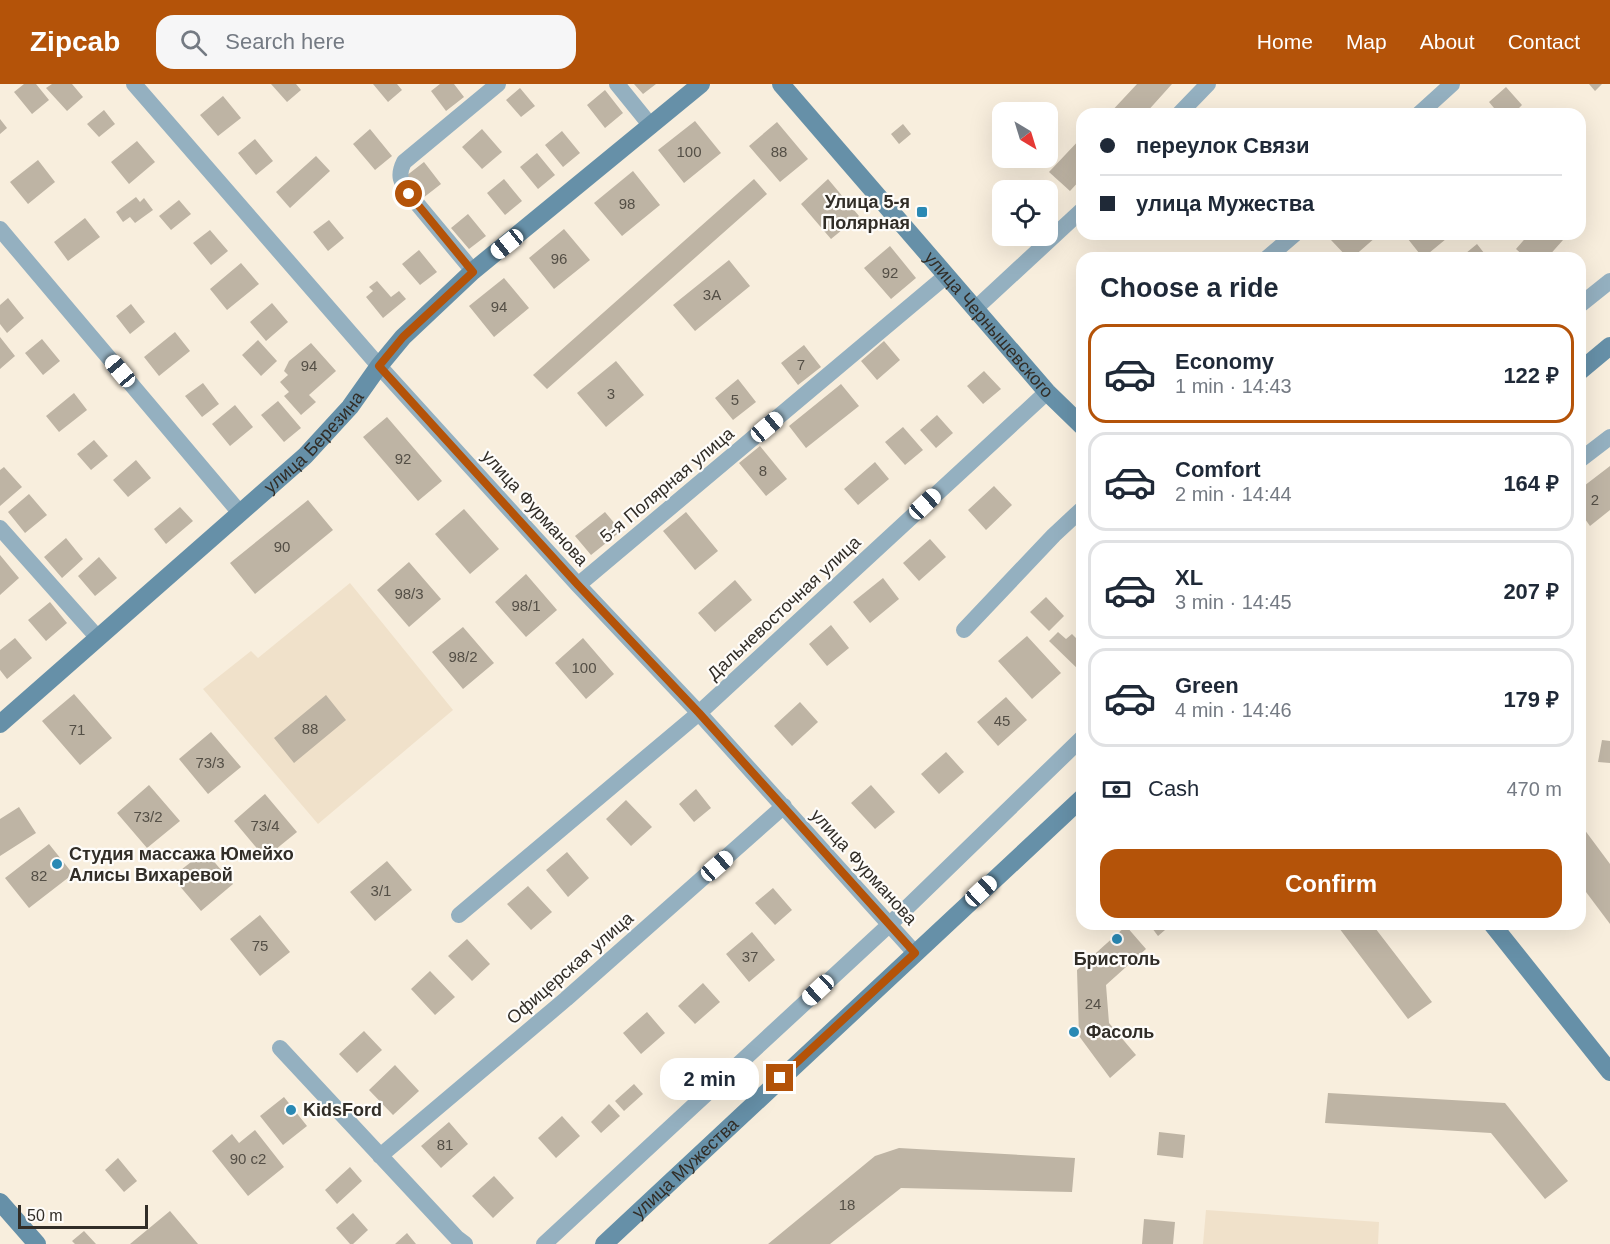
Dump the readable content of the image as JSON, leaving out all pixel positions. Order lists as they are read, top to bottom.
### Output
{
  "streets": {
    "street": [
      "улица Чернышевского",
      "улица Березина",
      "5-я Полярная улица",
      "улица Фурманова",
      "Дальневосточная улица",
      "Офицерская улица",
      "улица Мужества"
    ]
  },
  "crossings": [
    ["улица Чернышевского", "5-я Полярная улица"],
    ["улица Чернышевского", "Дальневосточная улица"],
    ["улица Березина", "улица Фурманова"],
    ["5-я Полярная улица", "улица Фурманова"],
    ["улица Фурманова", "Дальневосточная улица"],
    ["улица Фурманова", "Офицерская улица"],
    ["улица Фурманова", "улица Мужества"]
  ],
  "places": {
    "transit": ["Улица 5-я Полярная"],
    "other": [
      "Студия массажа Юмейхо Алисы Вихаревой",
      "Бристоль",
      "Фасоль",
      "KidsFord"
    ]
  },
  "house_numbers": [
    "100",
    "88",
    "98",
    "96",
    "92",
    "3А",
    "94",
    "7",
    "94",
    "3",
    "5",
    "92",
    "8",
    "2",
    "90",
    "98/3",
    "98/1",
    "98/2",
    "100",
    "45",
    "88",
    "71",
    "73/3",
    "73/2",
    "73/4",
    "82",
    "3/1",
    "75",
    "37",
    "24",
    "81",
    "90 с2",
    "18"
  ],
  "scale_bar": "50 m",
  "north": "bottom right",
  "page": {
    "header": "Zipcab",
    "search": "Search here",
    "nav": [
      "Home",
      "Map",
      "About",
      "Contact"
    ],
    "banner": ["переулок Связи", "улица Мужества"],
    "heading": "Choose a ride",
    "list": [
      {
        "name": "Economy",
        "note": "1 min · 14:43",
        "value": "122 ₽"
      },
      {
        "name": "Comfort",
        "note": "2 min · 14:44",
        "value": "164 ₽"
      },
      {
        "name": "XL",
        "note": "3 min · 14:45",
        "value": "207 ₽"
      },
      {
        "name": "Green",
        "note": "4 min · 14:46",
        "value": "179 ₽"
      }
    ],
    "pay": ["Cash", "470 m"],
    "buttons": "Confirm",
    "bubble": "2 min",
    "scale": "50 m"
  }
}
